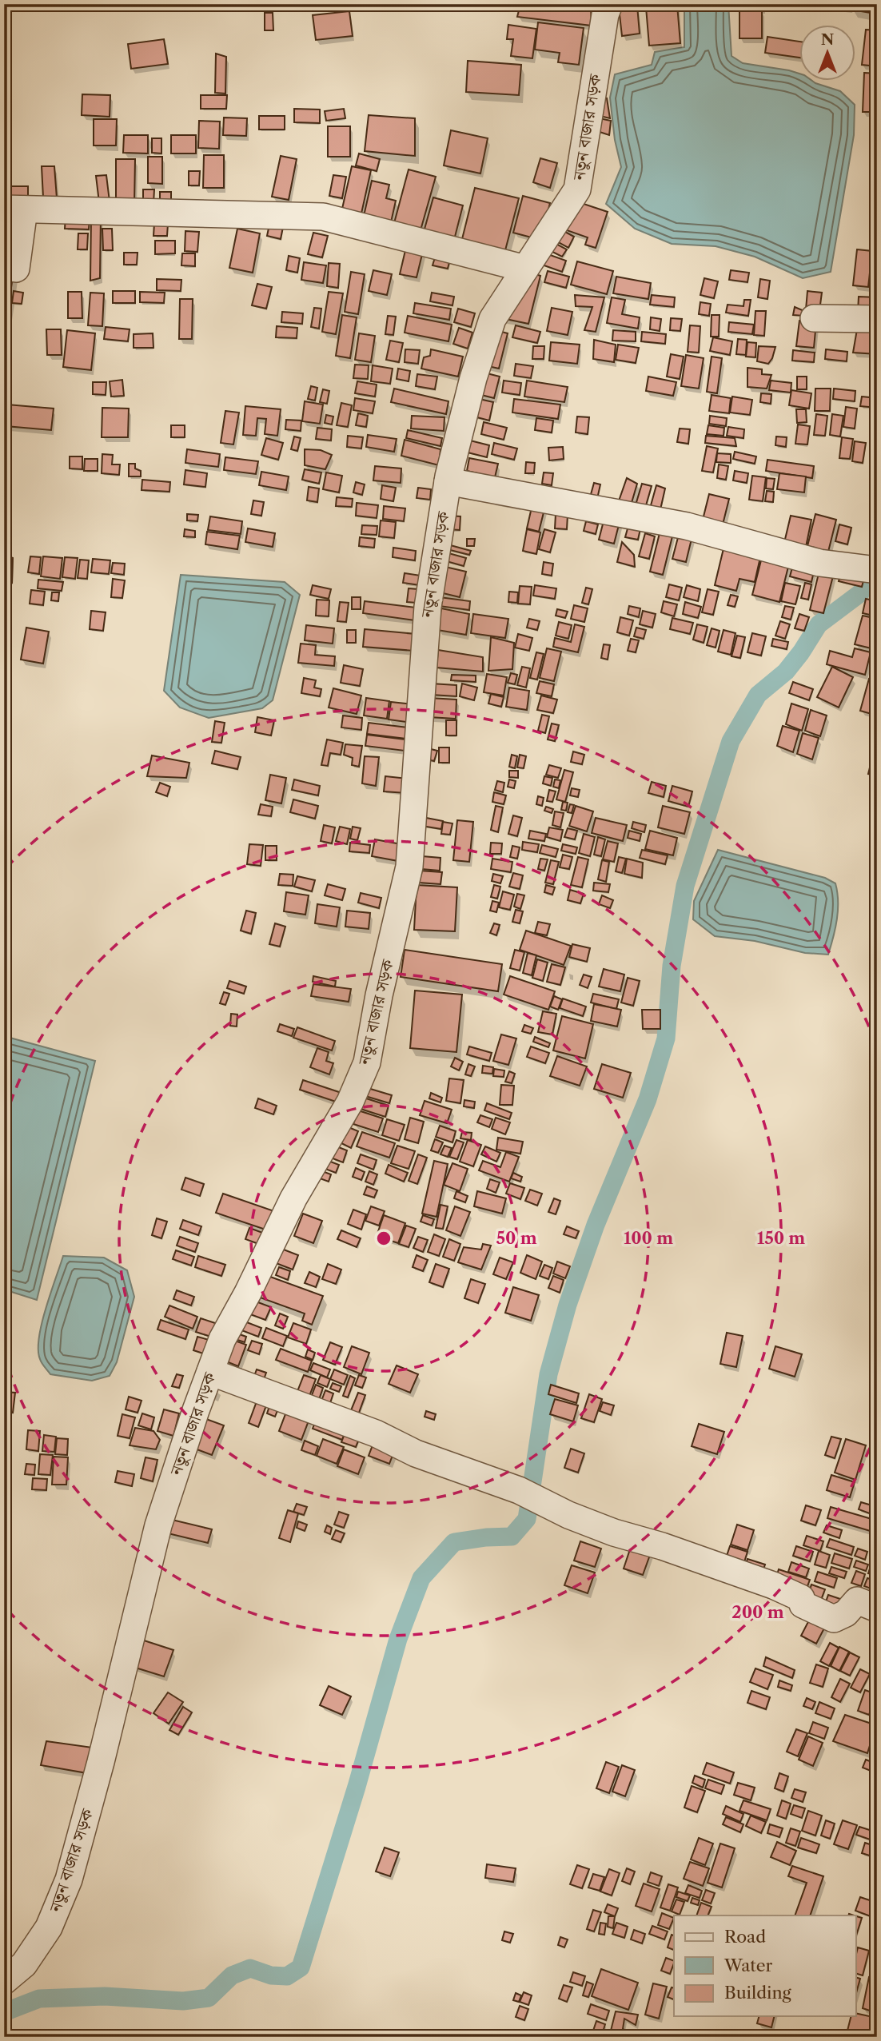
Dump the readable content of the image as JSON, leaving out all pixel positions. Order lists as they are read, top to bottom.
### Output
{
  "streets": {
    "street": ["নতুন বাজার সড়ক"]
  },
  "legend": ["Road", "Water", "Building"],
  "north": "top",
  "rings": [
    "50 m",
    "100 m",
    "150 m",
    "200 m"
  ]
}
